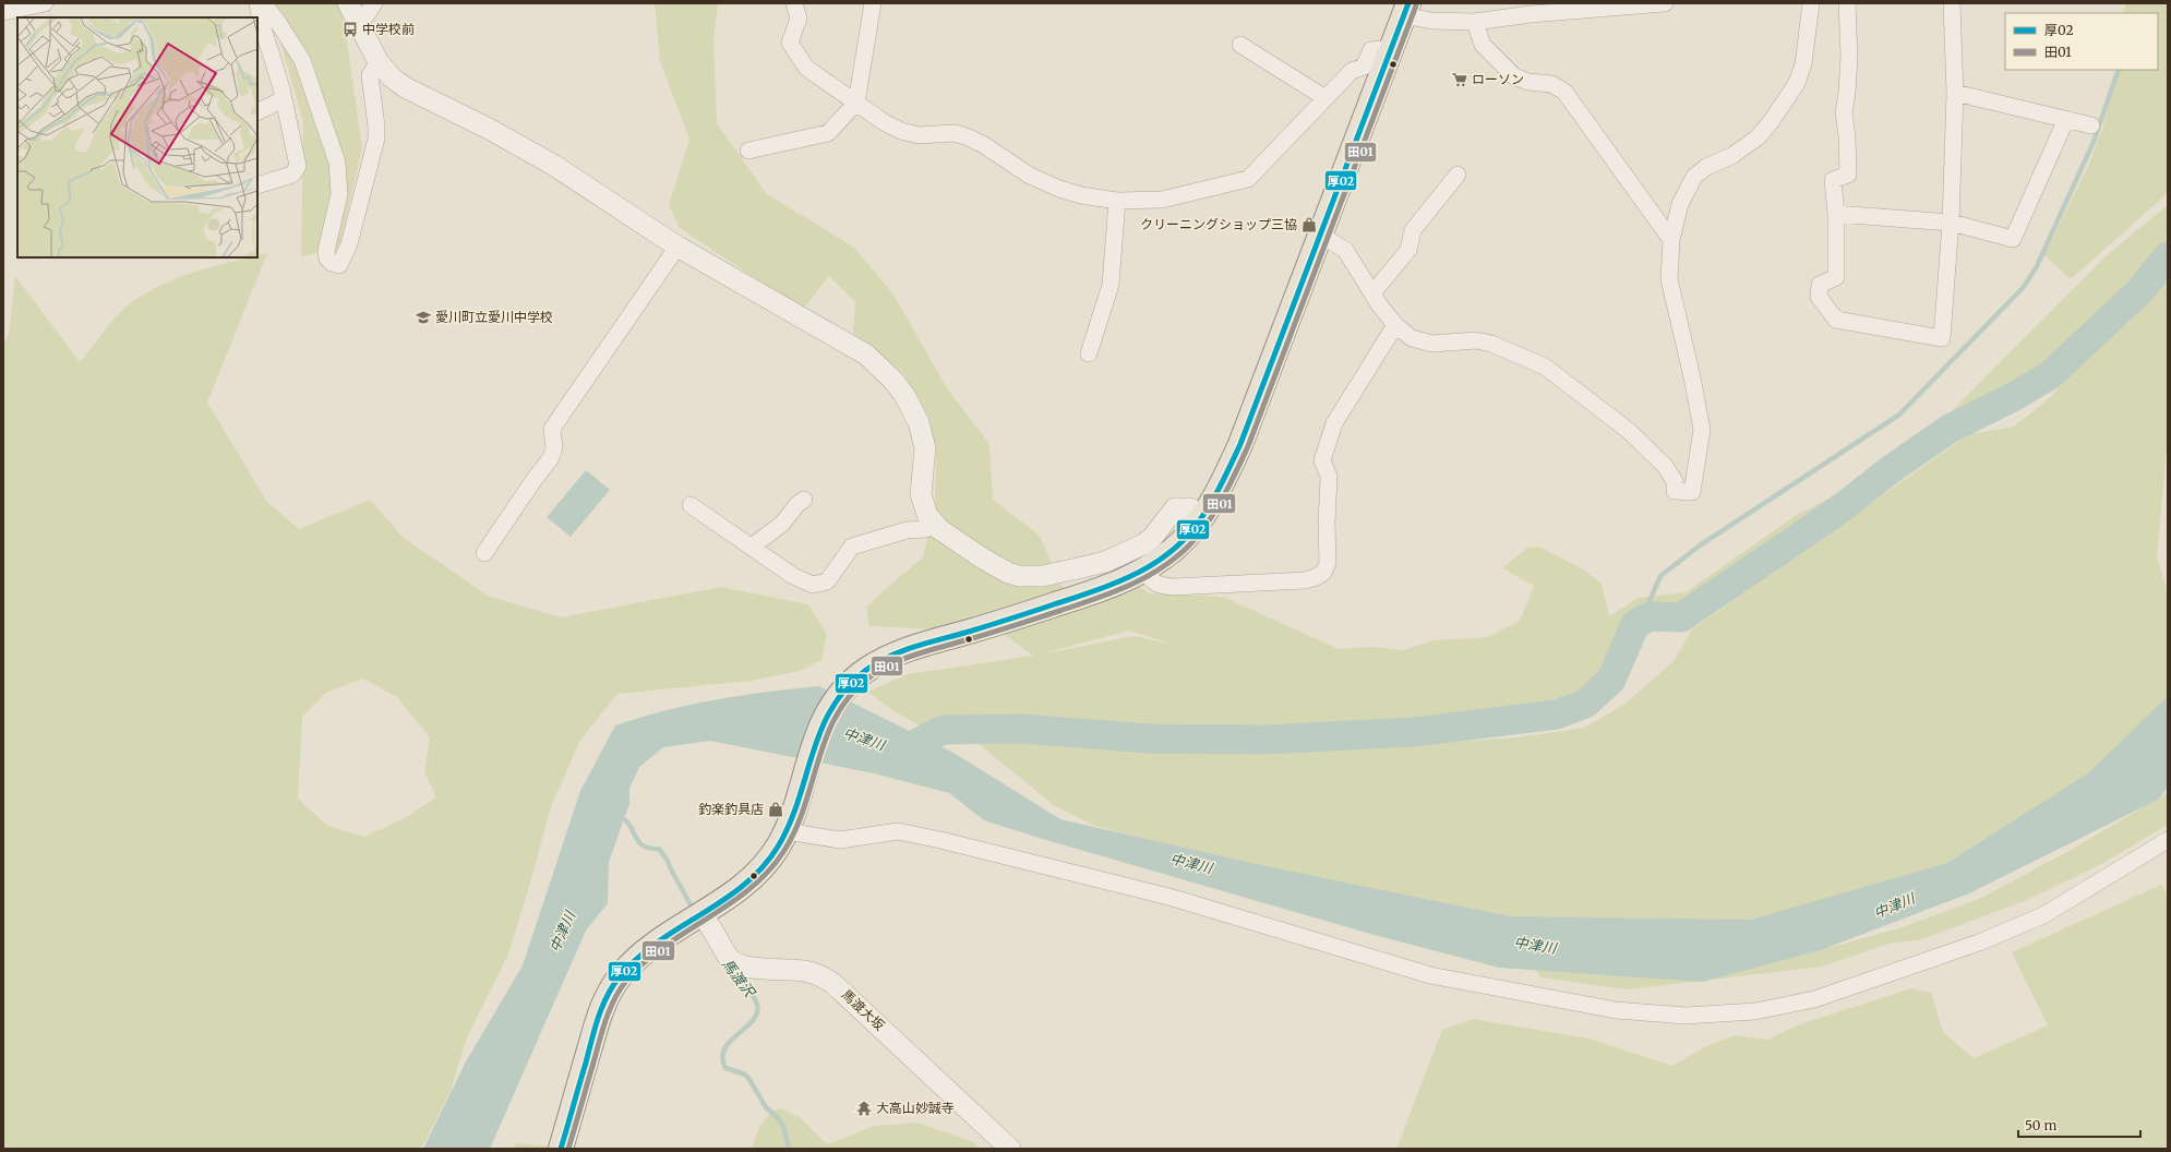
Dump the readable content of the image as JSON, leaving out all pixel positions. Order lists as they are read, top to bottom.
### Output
{
  "streets": {
    "street": ["馬渡大坂"]
  },
  "water": ["中津川", "馬渡沢"],
  "places": {
    "bus stop": ["中学校前"],
    "supermarket": ["ローソン"],
    "shop": ["クリーニングショップ三協", "釣楽釣具店"],
    "school or university": ["愛川町立愛川中学校"],
    "temple": ["大高山妙誠寺"]
  },
  "lines": ["transit line 厚02", "transit line 田01"],
  "legend": ["厚02", "田01"],
  "scale_bar": "50 m"
}
